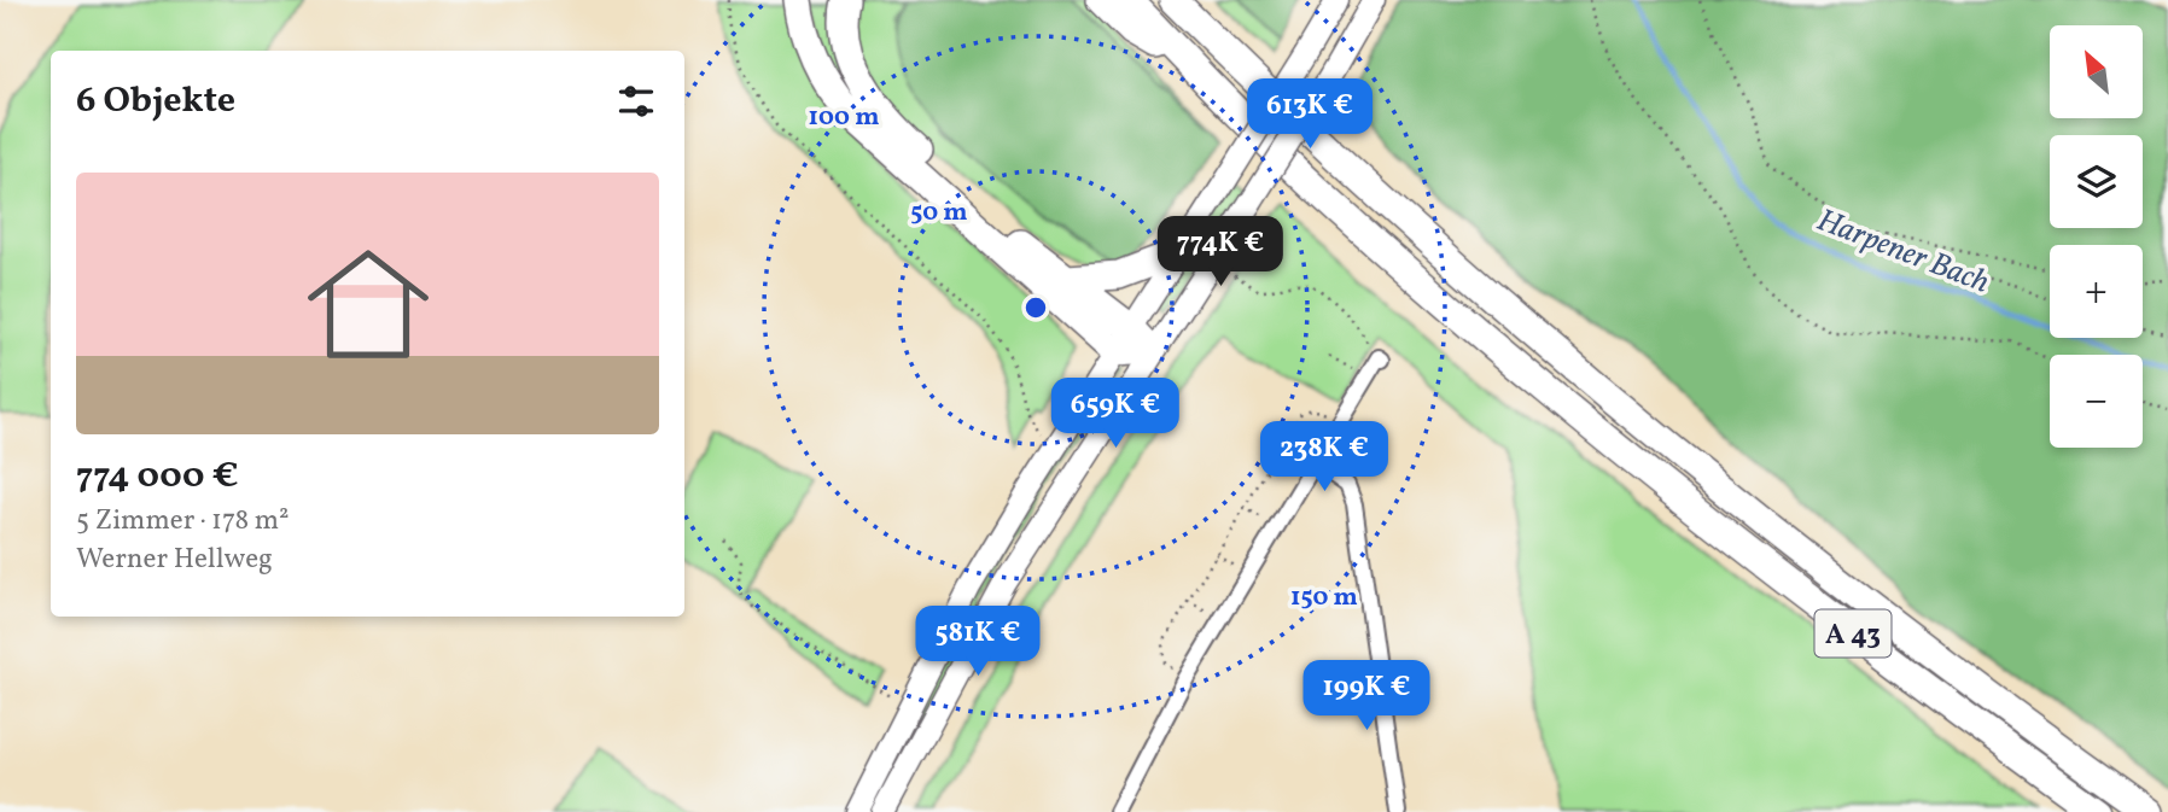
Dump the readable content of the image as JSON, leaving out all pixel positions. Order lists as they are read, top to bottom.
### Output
{
  "streets": {
    "highway": ["A 43"]
  },
  "water": ["Harpener Bach"],
  "north": "top left",
  "page": {
    "map_buttons": ["+", "−"],
    "heading": "6 Objekte",
    "price": [
      "613K €",
      "774K €",
      "659K €",
      "238K €",
      "581K €",
      "199K €"
    ],
    "list": [
      {
        "name": "774 000 €",
        "note": "5 Zimmer · 178 m² · Werner Hellweg"
      }
    ]
  },
  "rings": ["100 m", "50 m", "150 m"]
}
